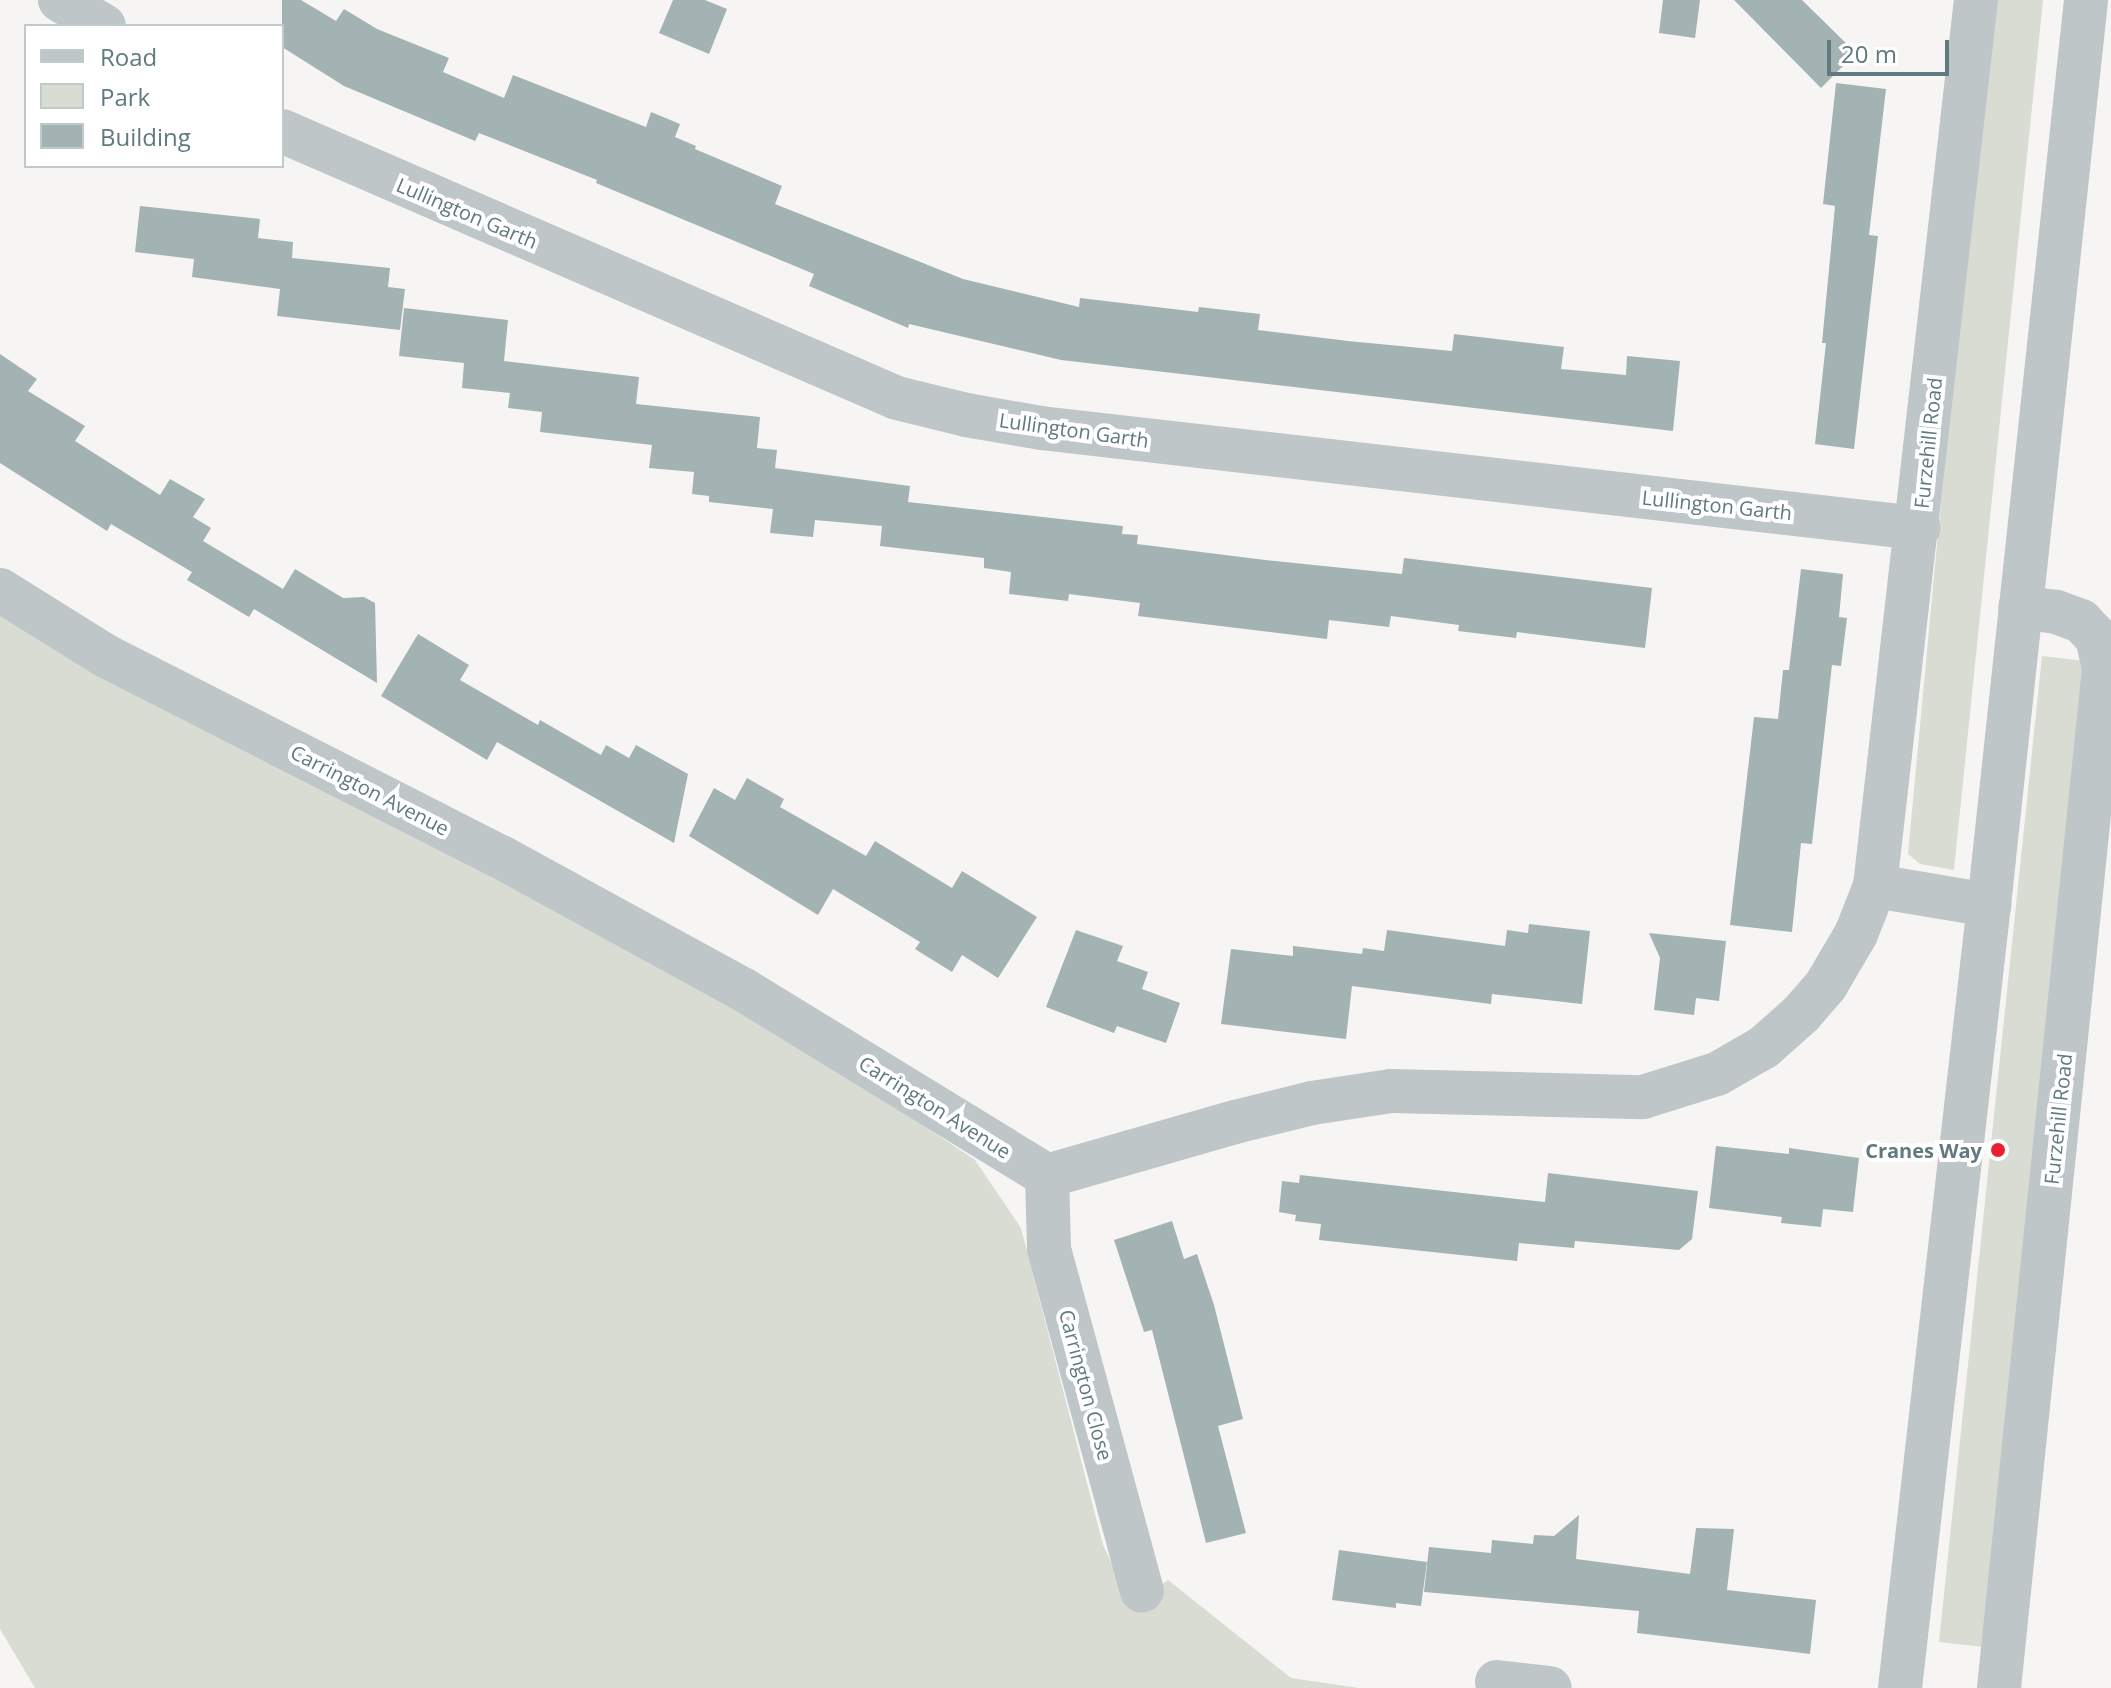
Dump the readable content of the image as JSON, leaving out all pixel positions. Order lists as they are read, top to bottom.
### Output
{
  "streets": {
    "street": [
      "Lullington Garth",
      "Furzehill Road",
      "Carrington Avenue",
      "Carrington Close"
    ]
  },
  "crossings": [
    ["Lullington Garth", "Furzehill Road"],
    ["Carrington Avenue", "Carrington Close"]
  ],
  "places": ["Cranes Way"],
  "legend": ["Road", "Park", "Building"],
  "scale_bar": "20 m"
}
